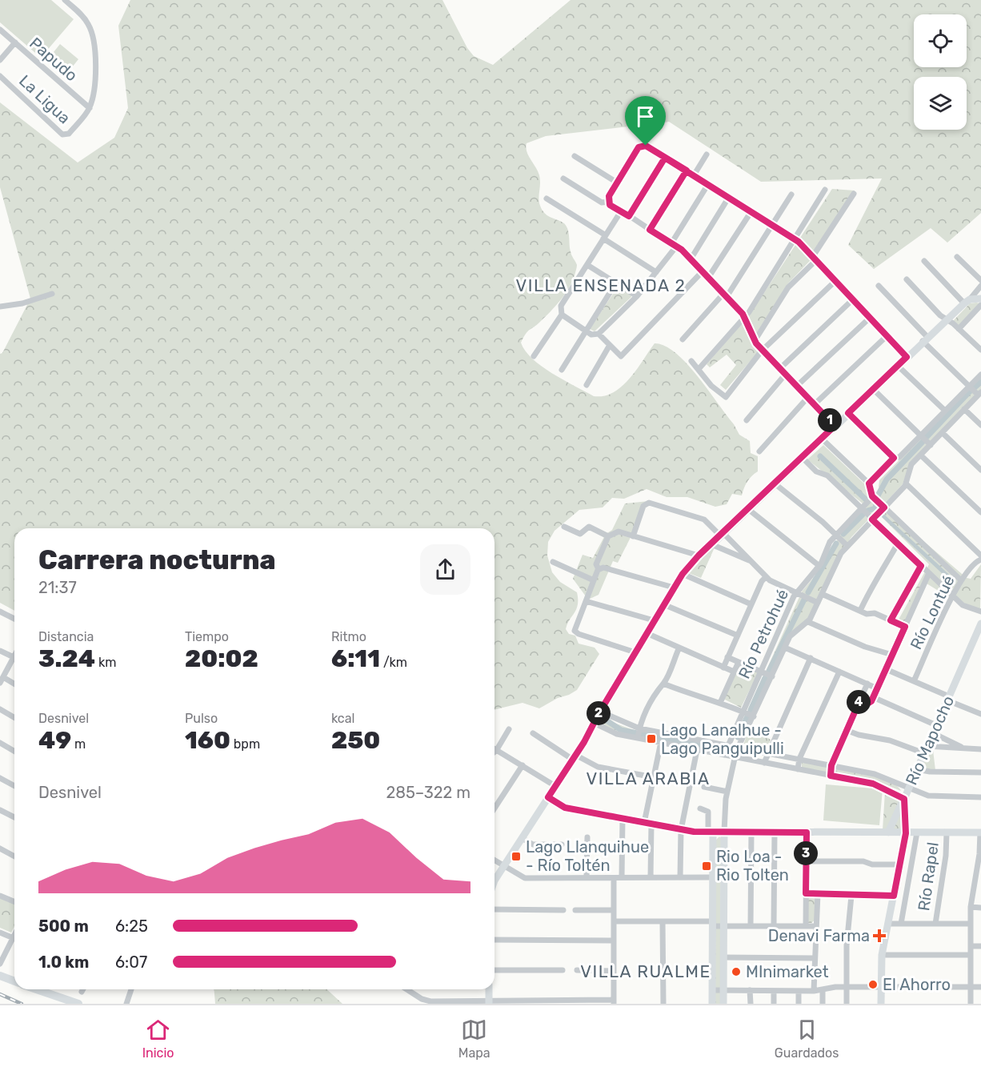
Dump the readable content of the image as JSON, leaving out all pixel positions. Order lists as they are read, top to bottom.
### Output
{
  "streets": {
    "street": [
      "Papudo",
      "La Ligua",
      "Río Lontué",
      "Río Petrohué",
      "Río Mapocho",
      "Río Rapel"
    ]
  },
  "crossings": [
    ["Papudo", "La Ligua"]
  ],
  "districts": ["VILLA ENSENADA 2", "VILLA ARABIA", "VILLA RUALME"],
  "places": {
    "transit": ["Lago Lanalhue - Lago Panguipulli", "Lago Llanquihue - Río Toltén", "Rio Loa - Rio Tolten"],
    "health": ["Denavi Farma"],
    "other": ["MInimarket", "El Ahorro"]
  },
  "page": {
    "pins": [
      "1",
      "4",
      "2",
      "3"
    ],
    "heading": ["Carrera nocturna", "21:37"],
    "stats": [
      ["Distancia", "3.24 km"],
      ["Tiempo", "20:02"],
      ["Ritmo", "6:11 /km"],
      ["Desnivel", "49 m"],
      ["Pulso", "160 bpm"],
      ["kcal", "250"]
    ],
    "chart": ["Desnivel", "285–322 m"],
    "list": [
      {
        "name": "500 m",
        "note": "6:25"
      },
      {
        "name": "1.0 km",
        "note": "6:07"
      }
    ],
    "tabs": ["Inicio", "Mapa", "Guardados"]
  }
}
